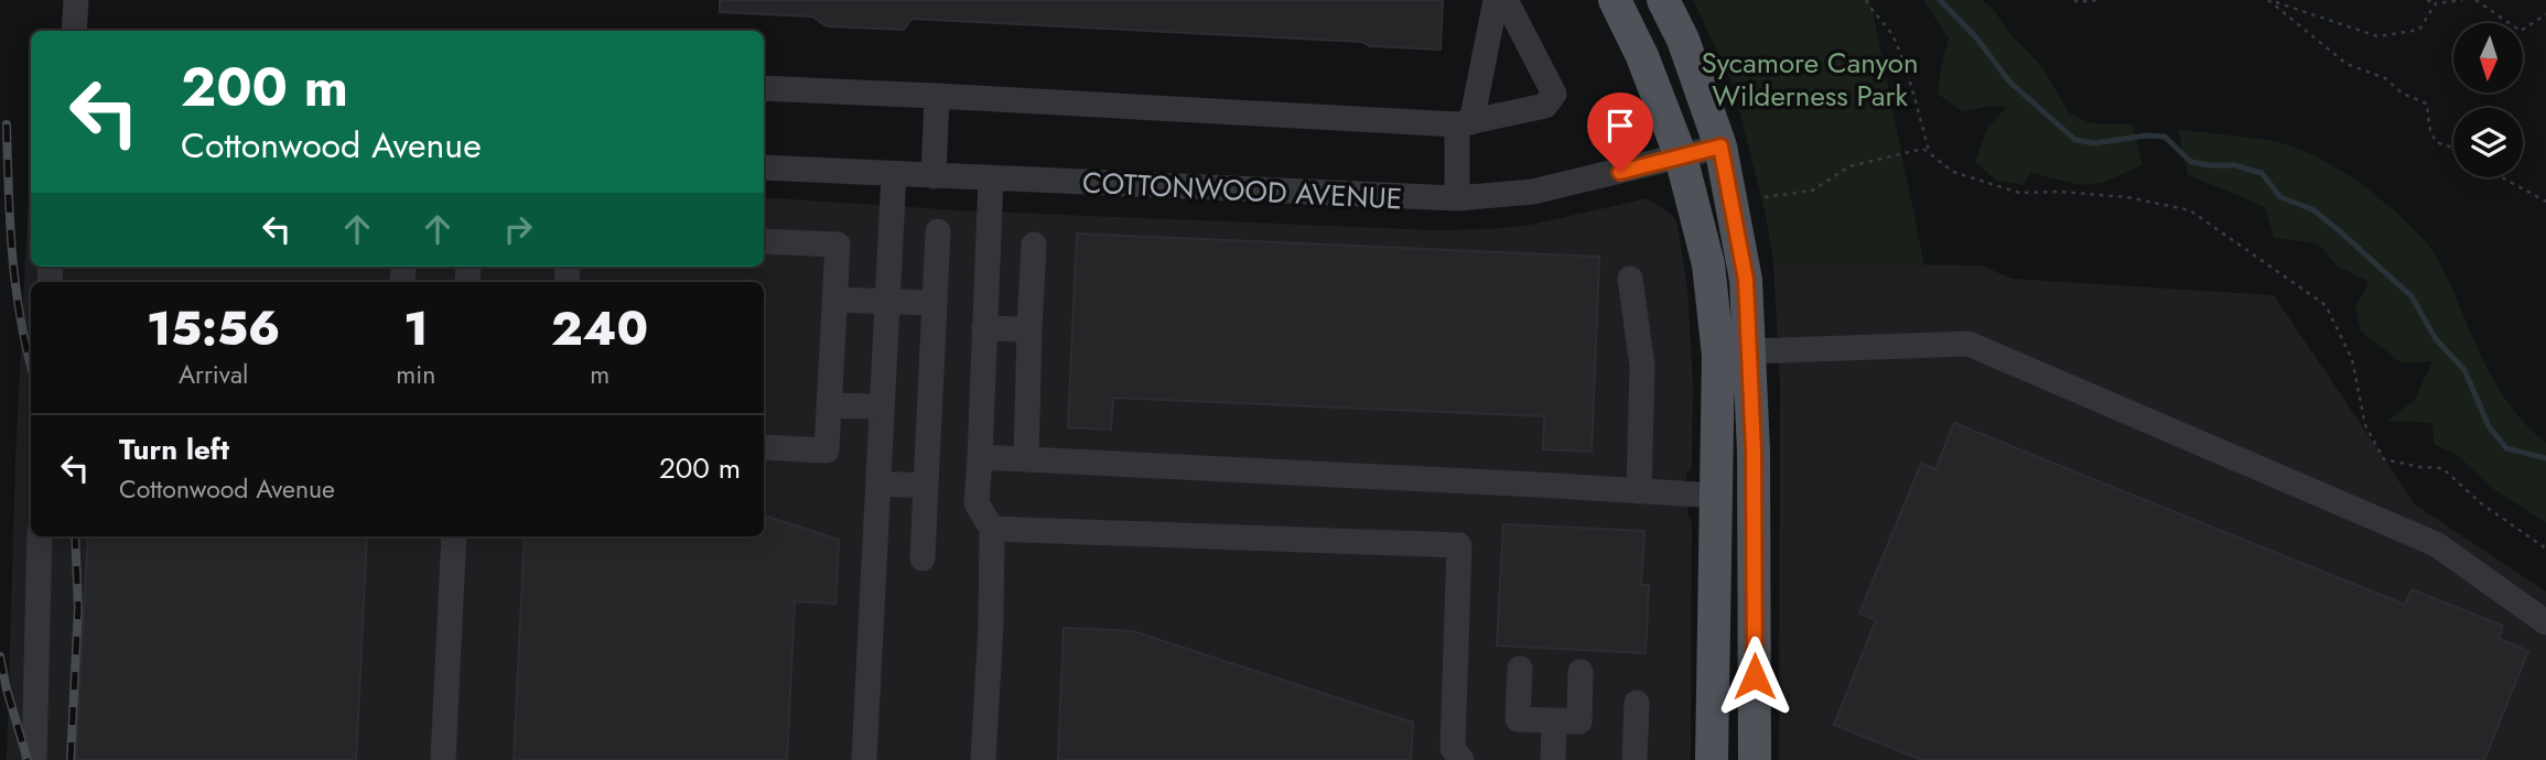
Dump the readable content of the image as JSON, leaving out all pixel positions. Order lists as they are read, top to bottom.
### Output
{
  "streets": {
    "street": ["COTTONWOOD AVENUE"]
  },
  "parks": ["Sycamore Canyon Wilderness Park"],
  "north": "bottom",
  "page": {
    "turn": ["200 m", "Cottonwood Avenue"],
    "eta": [
      "15:56",
      "Arrival",
      "1",
      "min",
      "240",
      "m"
    ],
    "list": [
      {
        "name": "Turn left",
        "note": "Cottonwood Avenue",
        "value": "200 m"
      }
    ]
  }
}
